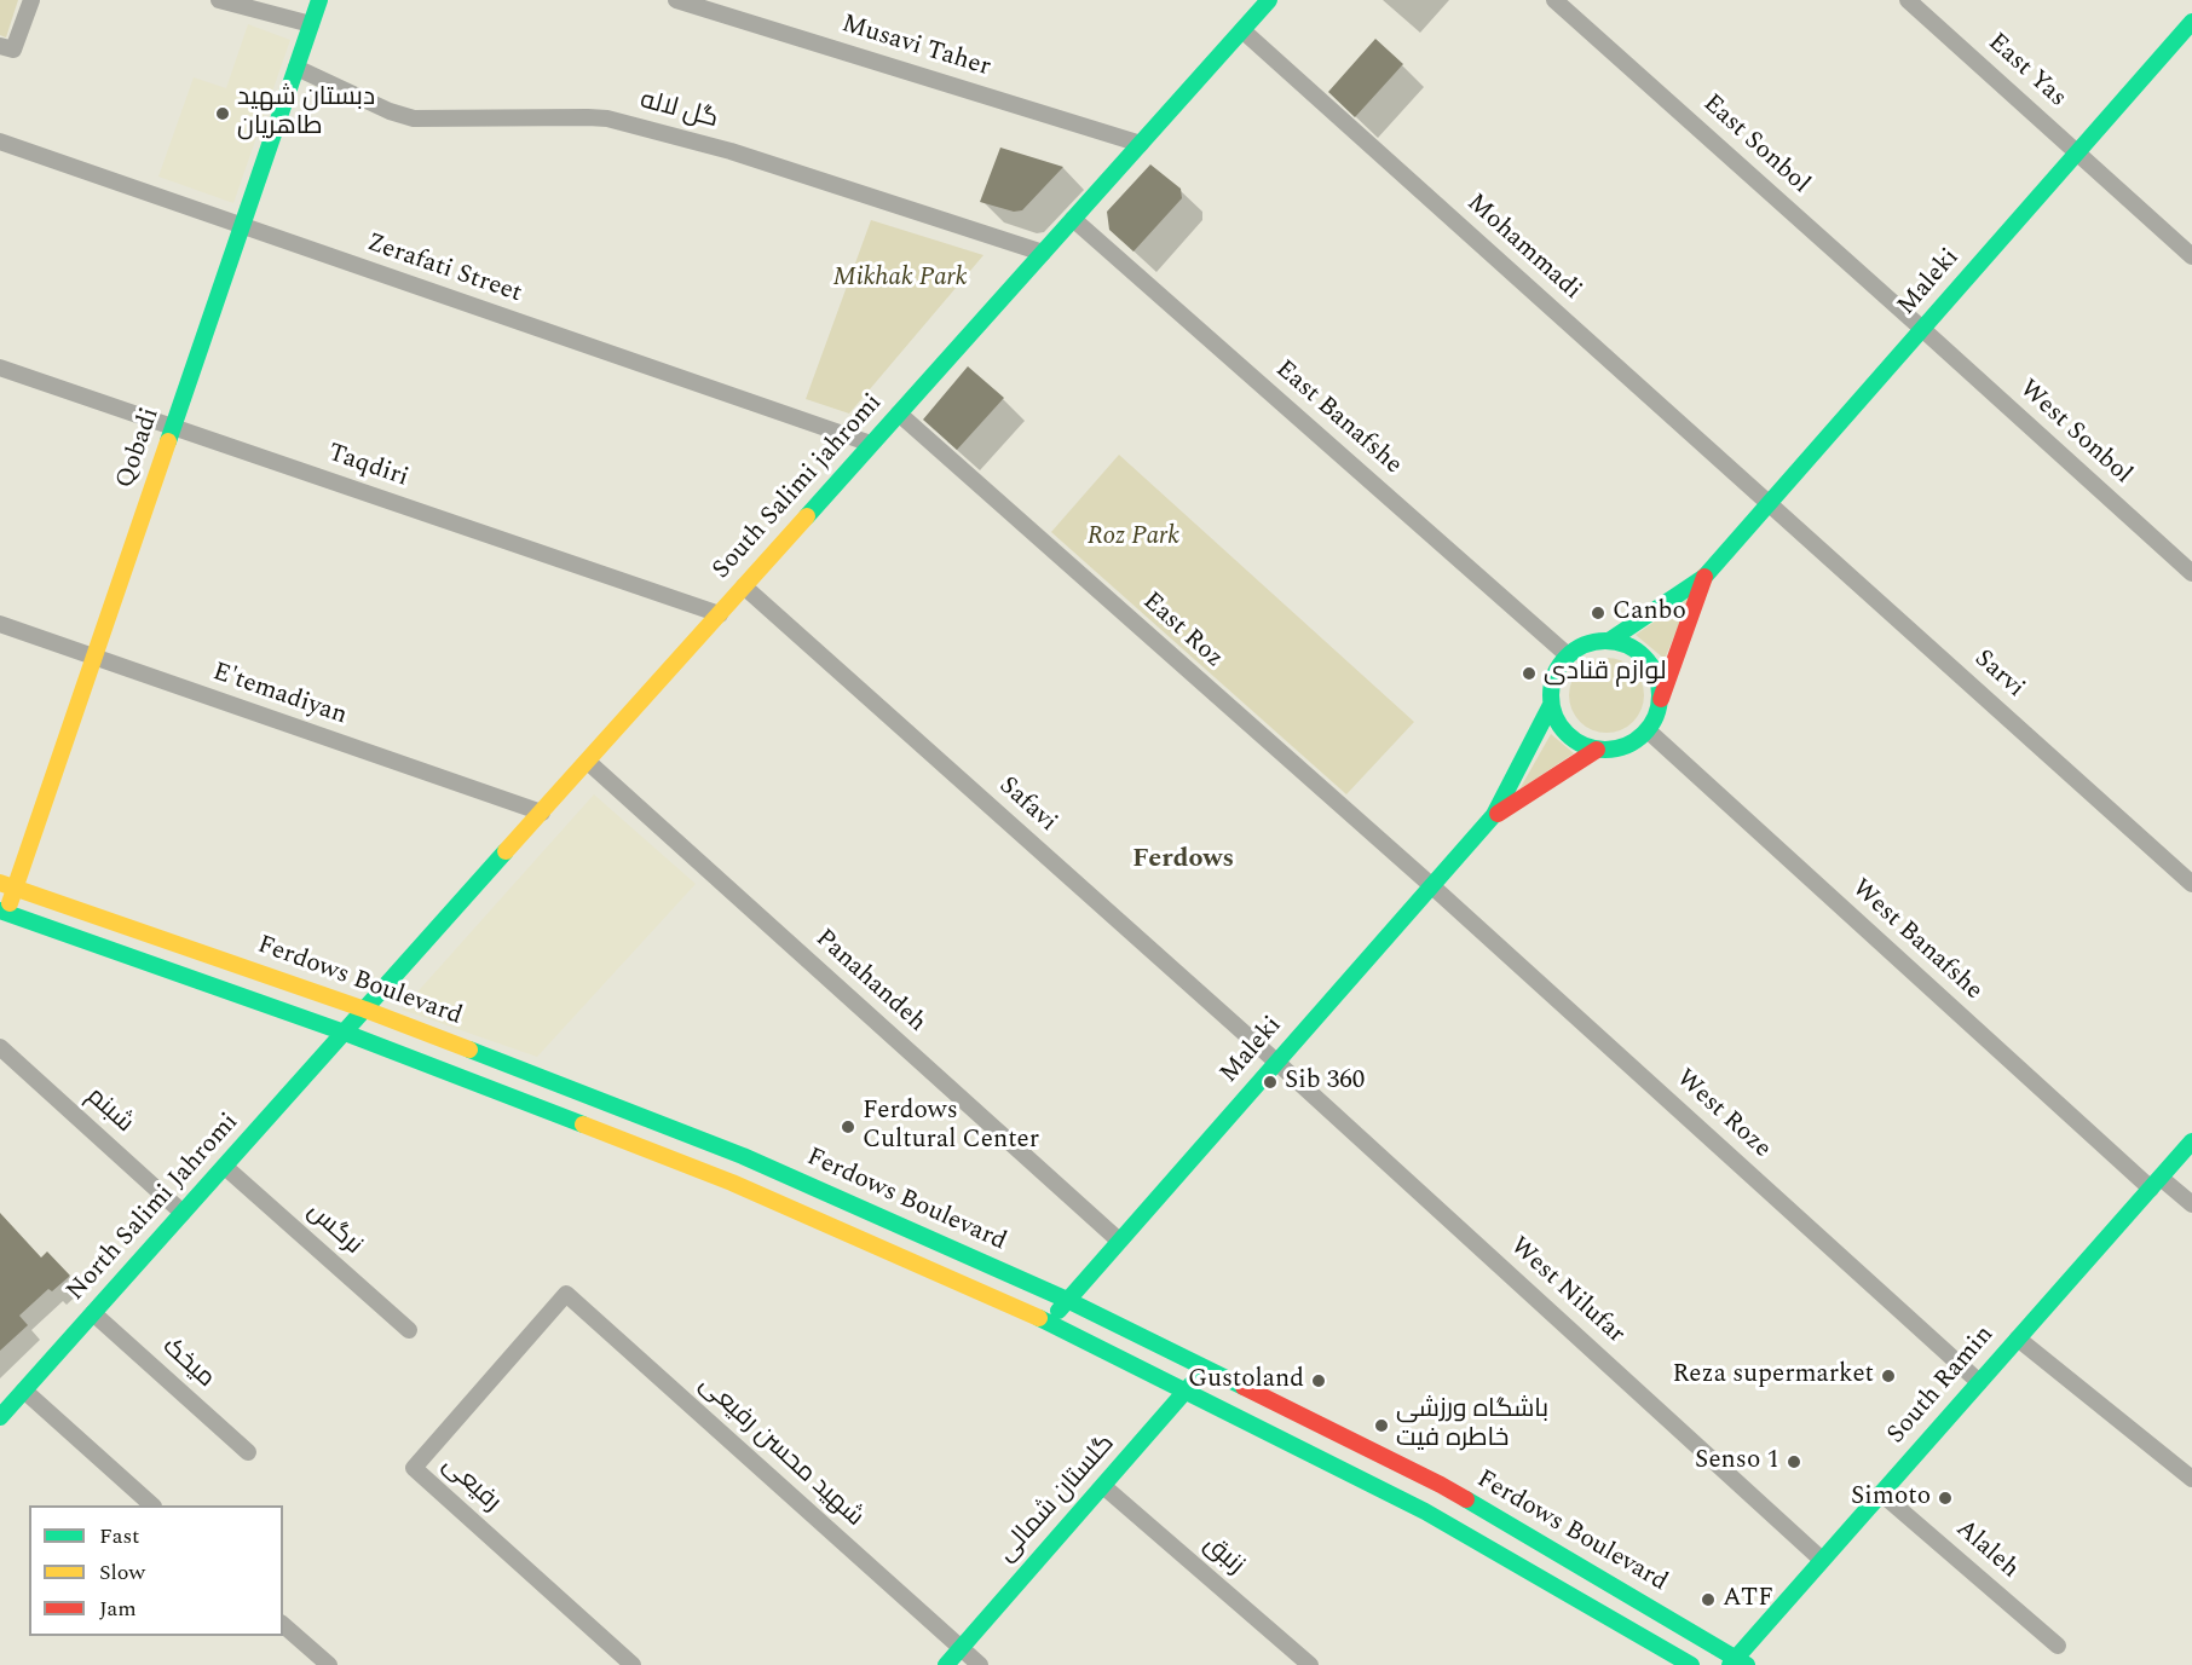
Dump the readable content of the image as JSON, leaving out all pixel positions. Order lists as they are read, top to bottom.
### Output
{
  "streets": {
    "street": [
      "Musavi Taher",
      "East Yas",
      "گل لاله",
      "East Sonbol",
      "Mohammadi",
      "Zerafati Street",
      "Maleki",
      "East Banafshe",
      "West Sonbol",
      "Qobadi",
      "Taqdiri",
      "South Salimi jahromi",
      "East Roz",
      "Sarvi",
      "E'temadiyan",
      "Safavi",
      "West Banafshe",
      "Ferdows Boulevard",
      "Panahandeh",
      "شبنم",
      "West Roze",
      "North Salimi Jahromi",
      "نرگس",
      "West Nilufar",
      "میخک",
      "South Ramin",
      "شهید محسن رفیعی",
      "رفیعی",
      "گلستان شمالی",
      "Alaleh",
      "زنبق"
    ]
  },
  "crossings": [
    ["Musavi Taher", "South Salimi jahromi"],
    ["East Yas", "Maleki"],
    ["گل لاله", "Qobadi"],
    ["گل لاله", "South Salimi jahromi"],
    ["East Sonbol", "Maleki"],
    ["East Sonbol", "West Sonbol"],
    ["Mohammadi", "Maleki"],
    ["Mohammadi", "South Salimi jahromi"],
    ["Mohammadi", "Sarvi"],
    ["Zerafati Street", "Qobadi"],
    ["Zerafati Street", "South Salimi jahromi"],
    ["Maleki", "East Banafshe"],
    ["Maleki", "West Sonbol"],
    ["Maleki", "East Roz"],
    ["Maleki", "Sarvi"],
    ["Maleki", "Safavi"],
    ["Maleki", "West Banafshe"],
    ["Maleki", "Ferdows Boulevard"],
    ["Maleki", "Panahandeh"],
    ["Maleki", "West Roze"],
    ["Maleki", "West Nilufar"],
    ["East Banafshe", "South Salimi jahromi"],
    ["East Banafshe", "West Banafshe"],
    ["Qobadi", "Taqdiri"],
    ["Qobadi", "E'temadiyan"],
    ["Qobadi", "Ferdows Boulevard"],
    ["Taqdiri", "South Salimi jahromi"],
    ["South Salimi jahromi", "East Roz"],
    ["South Salimi jahromi", "E'temadiyan"],
    ["South Salimi jahromi", "Safavi"],
    ["South Salimi jahromi", "Ferdows Boulevard"],
    ["South Salimi jahromi", "Panahandeh"],
    ["South Salimi jahromi", "North Salimi Jahromi"],
    ["East Roz", "West Roze"],
    ["Safavi", "West Nilufar"],
    ["West Banafshe", "South Ramin"],
    ["Ferdows Boulevard", "North Salimi Jahromi"],
    ["Ferdows Boulevard", "South Ramin"],
    ["Ferdows Boulevard", "گلستان شمالی"],
    ["شبنم", "North Salimi Jahromi"],
    ["West Roze", "South Ramin"],
    ["North Salimi Jahromi", "نرگس"],
    ["North Salimi Jahromi", "میخک"],
    ["West Nilufar", "South Ramin"],
    ["South Ramin", "Alaleh"],
    ["شهید محسن رفیعی", "رفیعی"],
    ["شهید محسن رفیعی", "گلستان شمالی"],
    ["گلستان شمالی", "زنبق"]
  ],
  "districts": ["Ferdows"],
  "parks": ["Mikhak Park", "Roz Park"],
  "places": [
    "دبستان شهید طاهریان",
    "Canbo",
    "لوازم قنادی",
    "Sib 360",
    "Ferdows Cultural Center",
    "Reza supermarket",
    "Gustoland",
    "باشگاه ورزشی خاطره فیت",
    "Senso 1",
    "Simoto",
    "ATF"
  ],
  "legend": ["Fast", "Slow", "Jam"]
}
